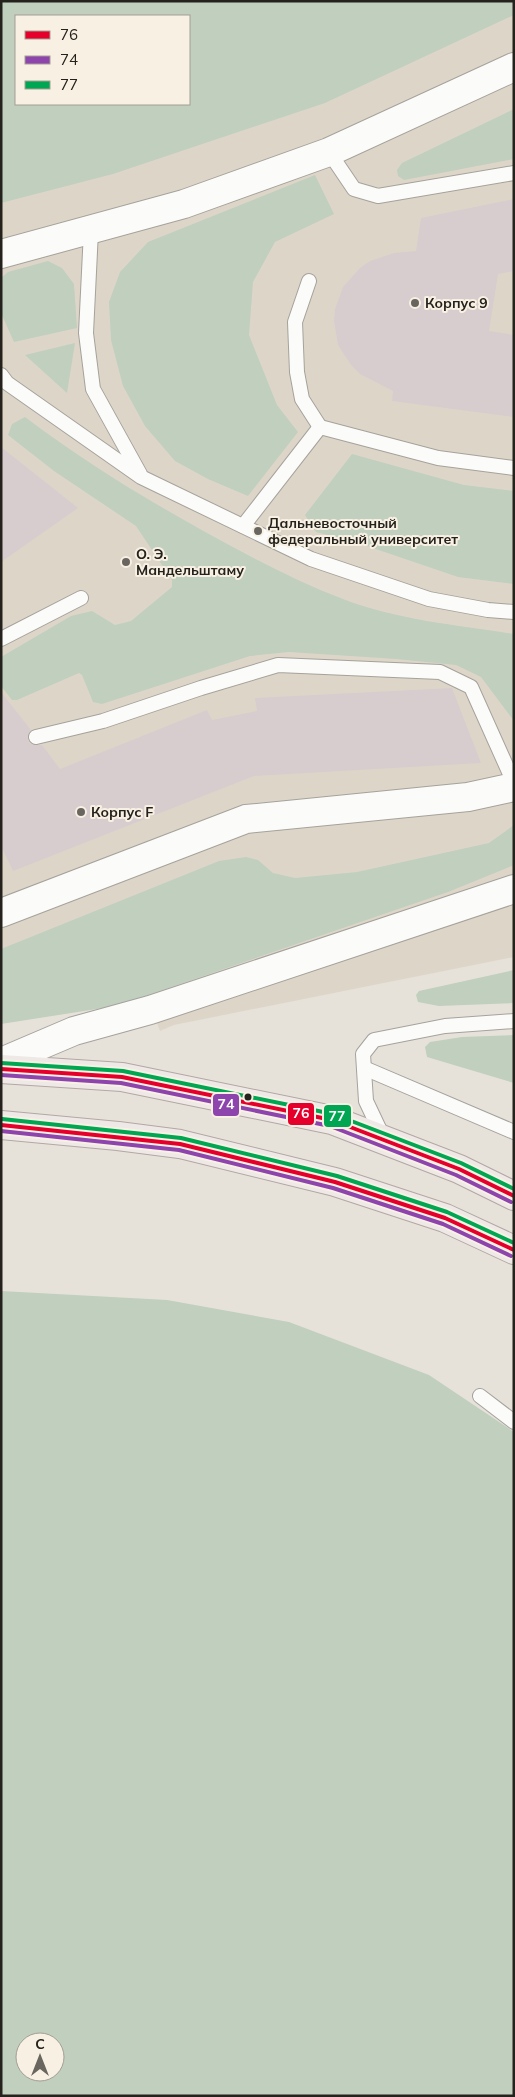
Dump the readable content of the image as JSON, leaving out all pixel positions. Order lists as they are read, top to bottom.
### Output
{
  "places": [
    "Корпус 9",
    "Дальневосточный федеральный университет",
    "О. Э. Мандельштаму",
    "Корпус F"
  ],
  "lines": ["transit line 77", "transit line 76", "transit line 74"],
  "legend": ["76", "74", "77"],
  "north": "top"
}
